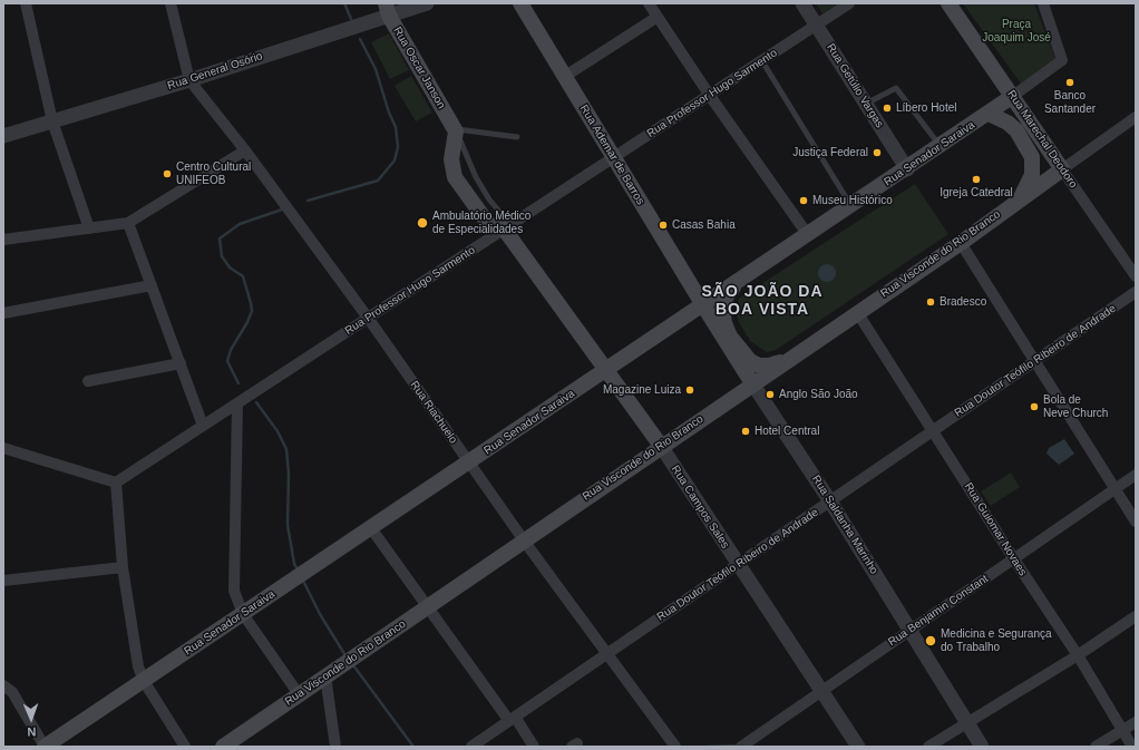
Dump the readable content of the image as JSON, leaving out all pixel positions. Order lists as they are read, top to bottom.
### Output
{
  "streets": {
    "main road": [
      "Rua Oscar Janson",
      "Rua Marechal Deodoro",
      "Rua Senador Saraiva",
      "Rua Ademar de Barros",
      "Rua Visconde do Rio Branco",
      "Rua Campos Sales",
      "Rua Saldanha Marinho"
    ],
    "street": [
      "Rua General Osório",
      "Rua Getúlio Vargas",
      "Rua Professor Hugo Sarmento",
      "Rua Doutor Teófilo Ribeiro de Andrade",
      "Rua Riachuelo",
      "Rua Guiomar Novaes",
      "Rua Benjamin Constant"
    ]
  },
  "crossings": [
    ["Rua Oscar Janson", "Rua General Osório"],
    ["Rua General Osório", "Rua Riachuelo"],
    ["Rua Getúlio Vargas", "Rua Professor Hugo Sarmento"],
    ["Rua Getúlio Vargas", "Rua Senador Saraiva"],
    ["Rua Professor Hugo Sarmento", "Rua Ademar de Barros"],
    ["Rua Professor Hugo Sarmento", "Rua Riachuelo"],
    ["Rua Professor Hugo Sarmento", "Rua Campos Sales"],
    ["Rua Marechal Deodoro", "Rua Senador Saraiva"],
    ["Rua Marechal Deodoro", "Rua Visconde do Rio Branco"],
    ["Rua Senador Saraiva", "Rua Ademar de Barros"],
    ["Rua Senador Saraiva", "Rua Riachuelo"],
    ["Rua Senador Saraiva", "Rua Campos Sales"],
    ["Rua Senador Saraiva", "Rua Saldanha Marinho"],
    ["Rua Ademar de Barros", "Rua Saldanha Marinho"],
    ["Rua Visconde do Rio Branco", "Rua Riachuelo"],
    ["Rua Visconde do Rio Branco", "Rua Campos Sales"],
    ["Rua Visconde do Rio Branco", "Rua Saldanha Marinho"],
    ["Rua Visconde do Rio Branco", "Rua Guiomar Novaes"],
    ["Rua Doutor Teófilo Ribeiro de Andrade", "Rua Riachuelo"],
    ["Rua Doutor Teófilo Ribeiro de Andrade", "Rua Campos Sales"],
    ["Rua Doutor Teófilo Ribeiro de Andrade", "Rua Saldanha Marinho"],
    ["Rua Doutor Teófilo Ribeiro de Andrade", "Rua Guiomar Novaes"],
    ["Rua Campos Sales", "Rua Benjamin Constant"],
    ["Rua Saldanha Marinho", "Rua Benjamin Constant"],
    ["Rua Guiomar Novaes", "Rua Benjamin Constant"]
  ],
  "districts": ["SÃO JOÃO DA BOA VISTA"],
  "parks": ["Praça Joaquim José"],
  "places": [
    "Banco Santander",
    "Líbero Hotel",
    "Justiça Federal",
    "Centro Cultural UNIFEOB",
    "Igreja Catedral",
    "Museu Histórico",
    "Ambulatório Médico de Especialidades",
    "Casas Bahia",
    "Bradesco",
    "Magazine Luiza",
    "Anglo São João",
    "Bola de Neve Church",
    "Hotel Central",
    "Medicina e Segurança do Trabalho"
  ],
  "north": "bottom"
}
